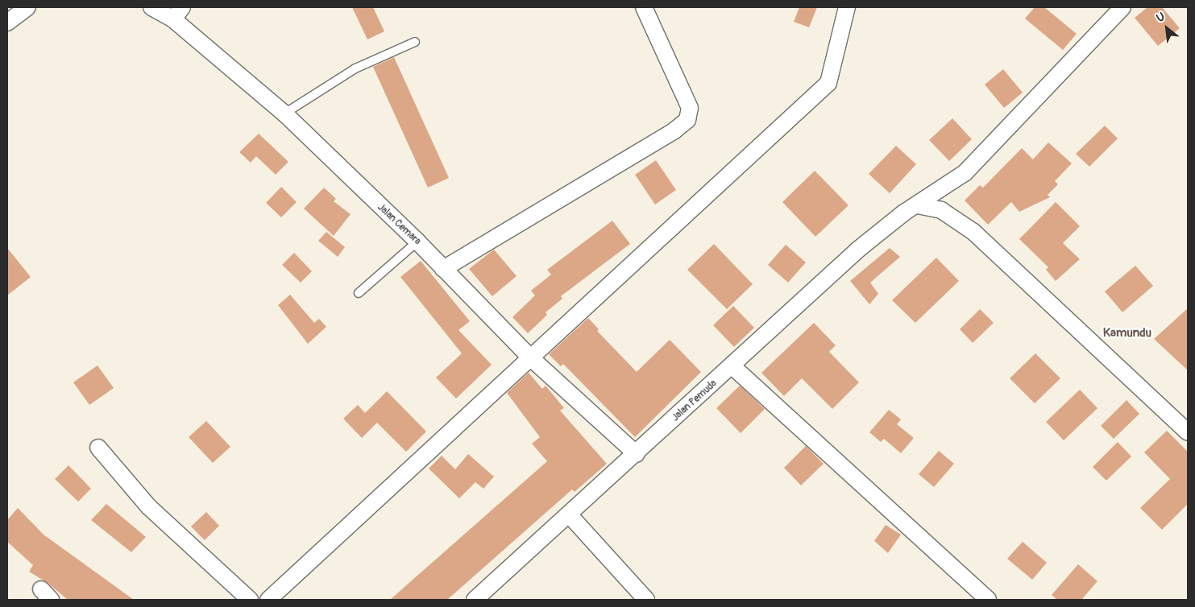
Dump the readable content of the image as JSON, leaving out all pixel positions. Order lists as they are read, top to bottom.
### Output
{
  "streets": {
    "street": ["Jalan Cemara", "Jalan Pemuda"]
  },
  "crossings": [
    ["Jalan Cemara", "Jalan Pemuda"]
  ],
  "districts": ["Kamundu"],
  "north": "top left"
}
